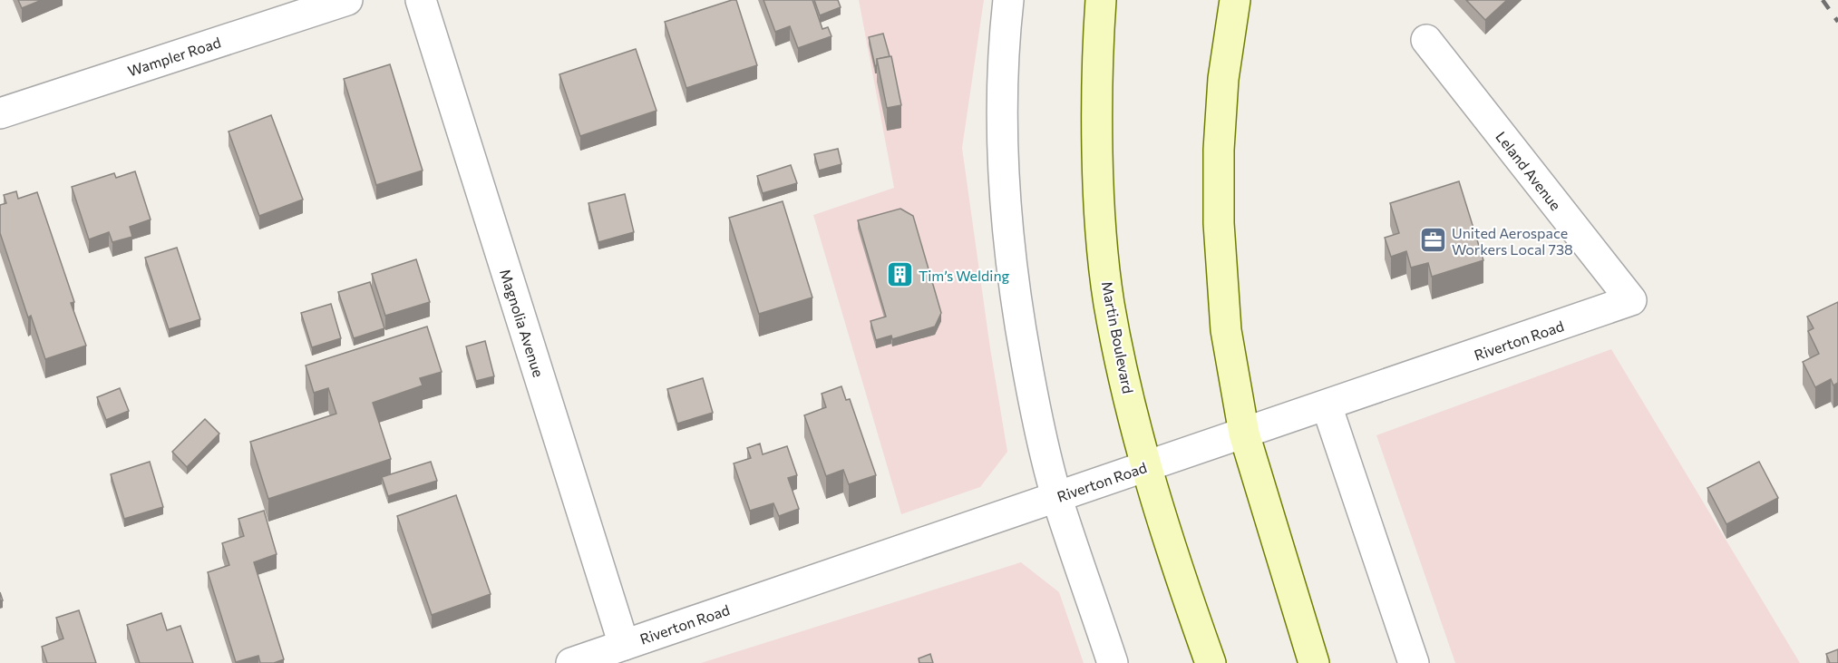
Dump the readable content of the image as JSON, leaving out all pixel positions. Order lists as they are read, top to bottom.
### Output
{
  "streets": {
    "main road": ["Martin Boulevard"],
    "street": [
      "Wampler Road",
      "Leland Avenue",
      "Magnolia Avenue",
      "Riverton Road"
    ]
  },
  "crossings": [
    ["Leland Avenue", "Riverton Road"],
    ["Magnolia Avenue", "Riverton Road"],
    ["Martin Boulevard", "Riverton Road"]
  ],
  "places": {
    "office": ["United Aerospace Workers Local 738"],
    "building": ["Tim’s Welding"]
  }
}
